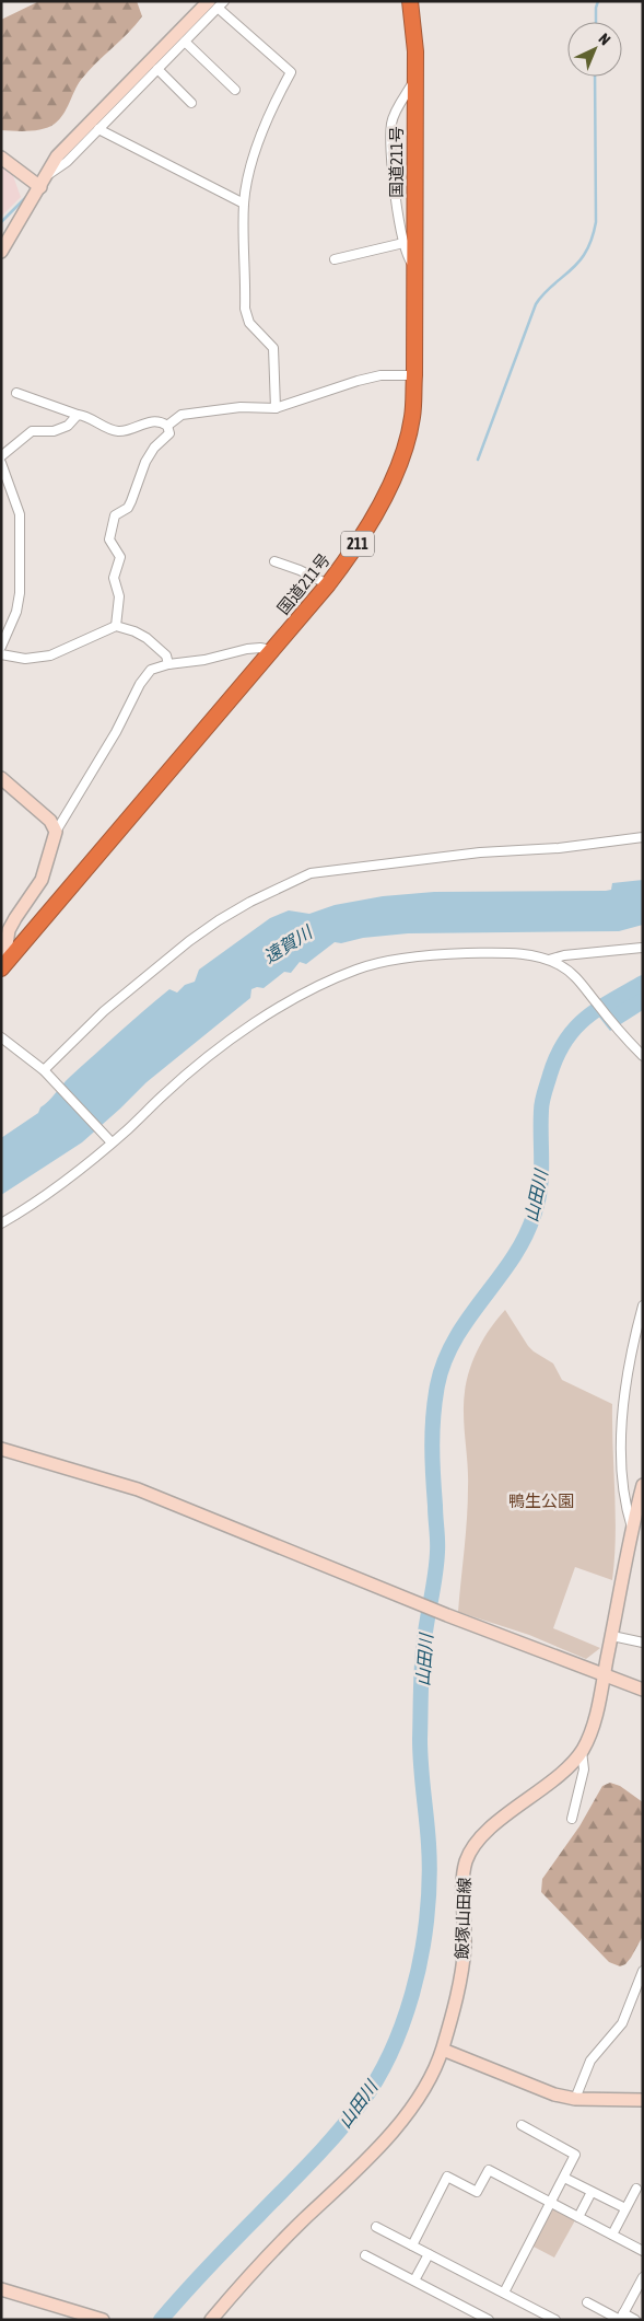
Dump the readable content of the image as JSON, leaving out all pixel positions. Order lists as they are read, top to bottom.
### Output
{
  "streets": {
    "highway": ["国道211号", "211"],
    "street": ["飯塚山田線"]
  },
  "water": ["遠賀川", "山田川"],
  "parks": ["鴨生公園"],
  "north": "top right"
}
